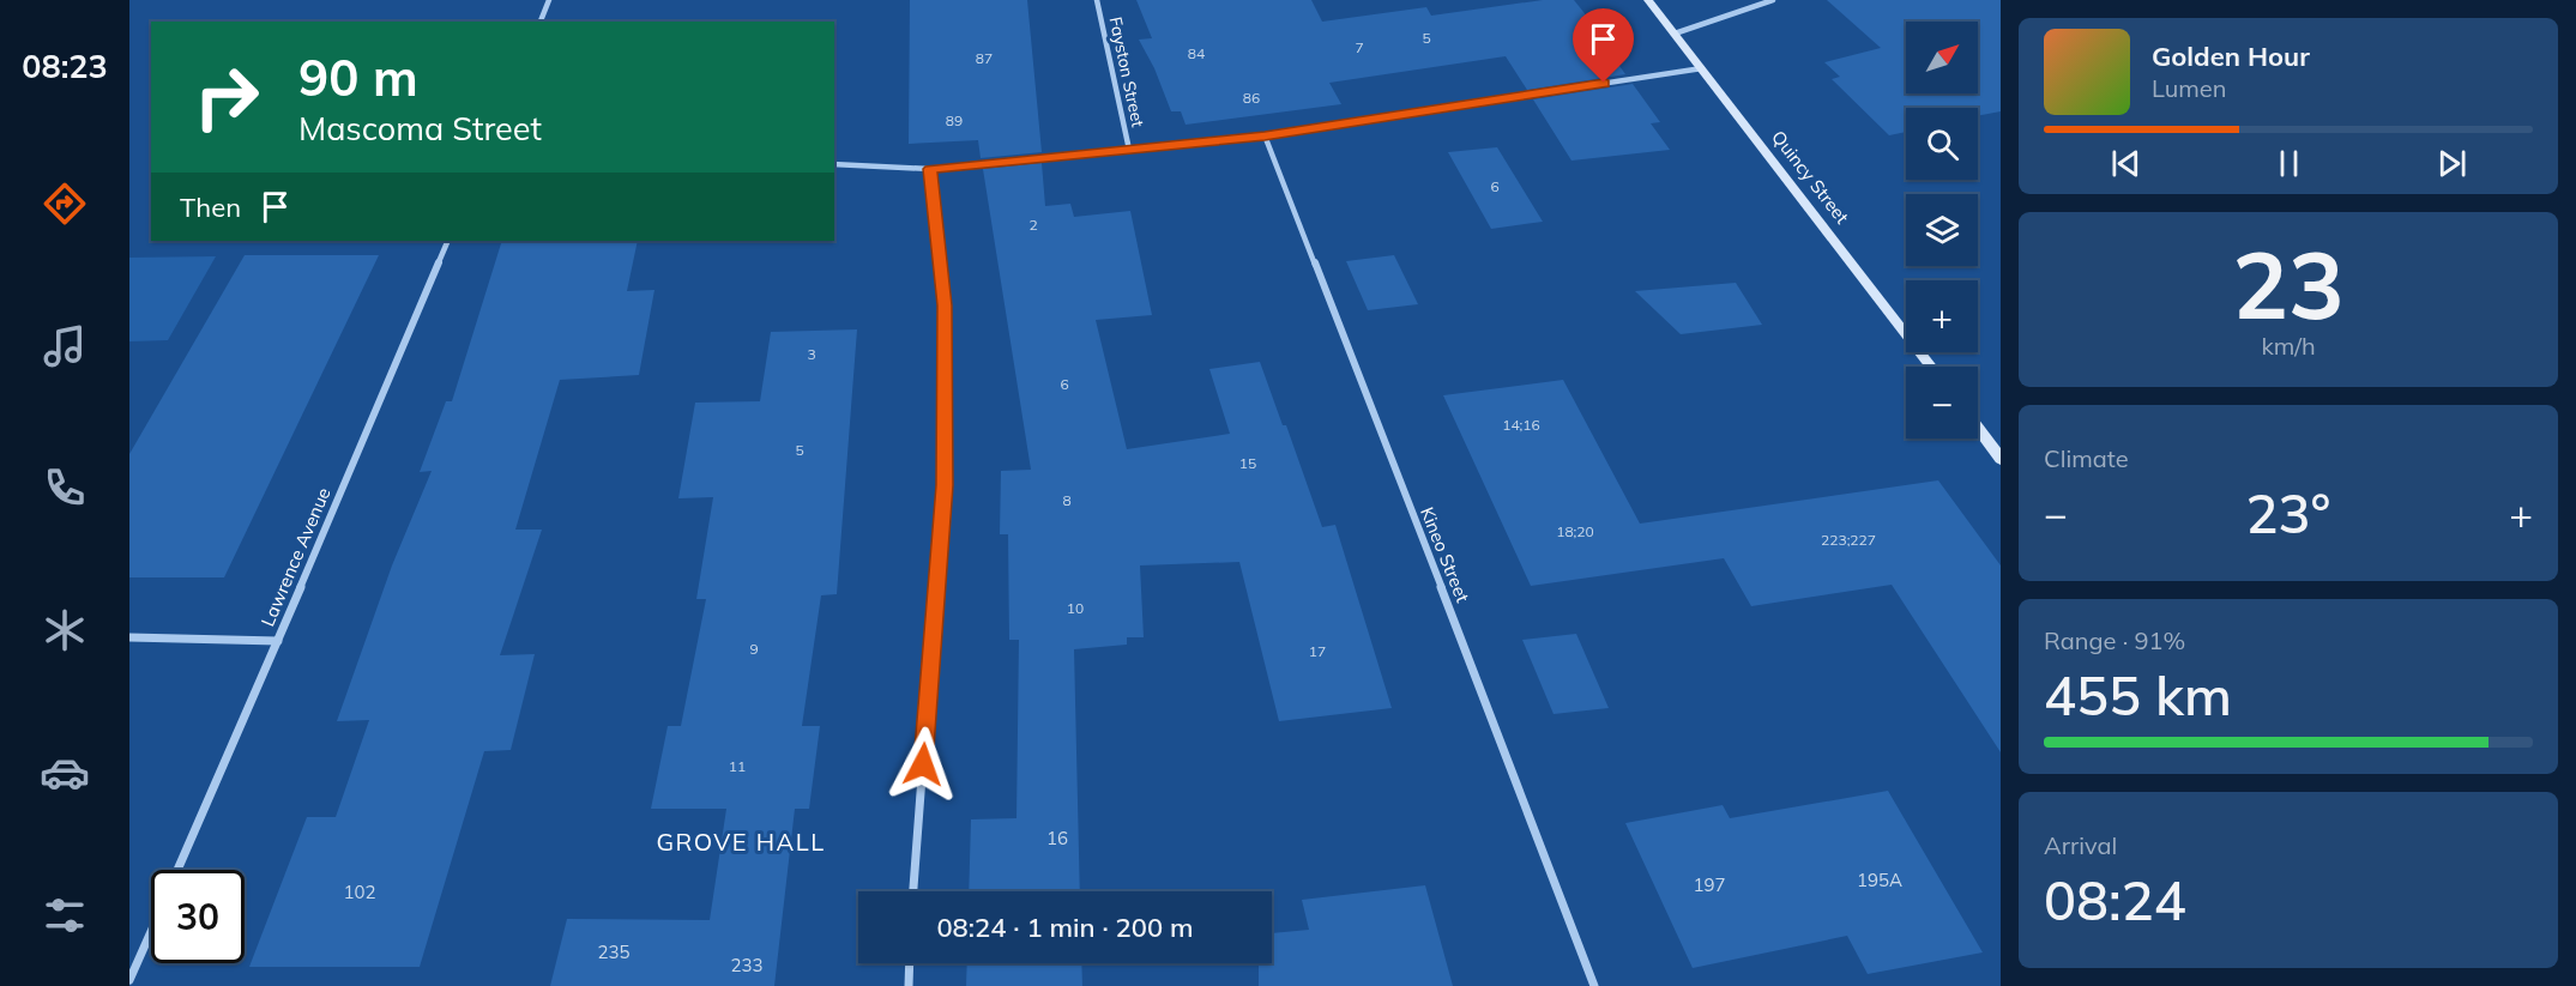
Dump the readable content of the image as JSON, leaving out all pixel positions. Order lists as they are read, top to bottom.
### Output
{
  "streets": {
    "main road": ["Quincy Street"],
    "street": ["Fayston Street", "Kineo Street", "Lawrence Avenue"]
  },
  "districts": ["GROVE HALL"],
  "house_numbers": [
    "5",
    "7",
    "84",
    "87",
    "86",
    "89",
    "6",
    "2",
    "3",
    "6",
    "14;16",
    "5",
    "15",
    "8",
    "18;20",
    "223;227",
    "10",
    "9",
    "17",
    "11",
    "16",
    "195A",
    "197",
    "102",
    "235",
    "233"
  ],
  "north": "top right",
  "page": {
    "tabs": "08:23",
    "map_buttons": ["+", "−"],
    "turn": ["90 m", "Mascoma Street"],
    "song": ["Golden Hour", "Lumen"],
    "then": "Then",
    "tile": [
      ["23", "km/h"],
      "Climate",
      ["Range · 91%", "455 km"],
      ["Arrival", "08:24"]
    ],
    "heat": ["−", "23°", "+"],
    "limit": "30",
    "trip": "08:24 · 1 min · 200 m"
  }
}
